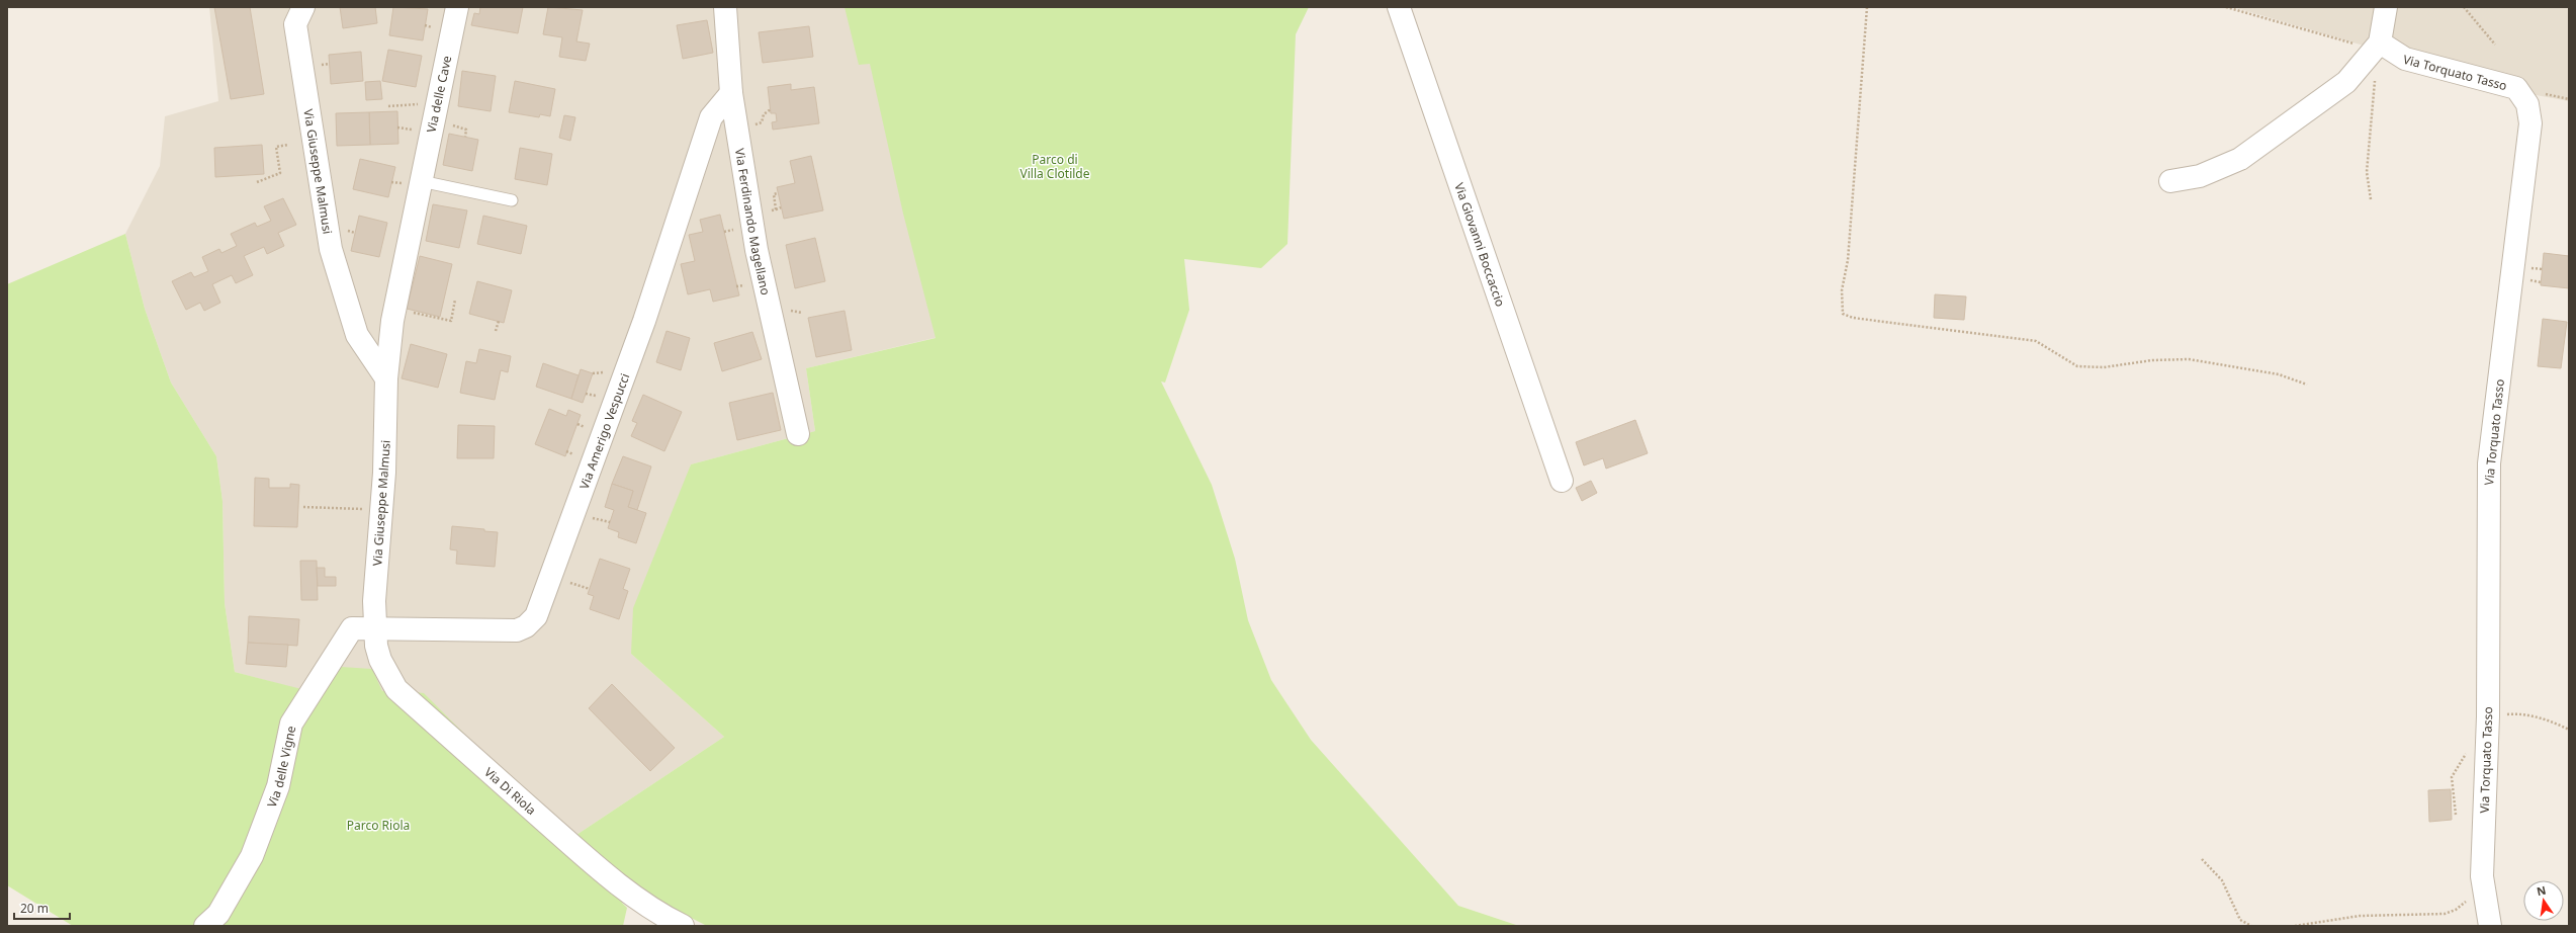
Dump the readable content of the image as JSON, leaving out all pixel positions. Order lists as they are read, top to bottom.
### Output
{
  "streets": {
    "street": [
      "Via Torquato Tasso",
      "Via delle Cave",
      "Via Giuseppe Malmusi",
      "Via Ferdinando Magellano",
      "Via Giovanni Boccaccio",
      "Via Amerigo Vespucci",
      "Via delle Vigne",
      "Via Di Riola"
    ]
  },
  "crossings": [
    ["Via delle Cave", "Via Giuseppe Malmusi"],
    ["Via Giuseppe Malmusi", "Via Amerigo Vespucci"],
    ["Via Giuseppe Malmusi", "Via delle Vigne"],
    ["Via Giuseppe Malmusi", "Via Di Riola"],
    ["Via Ferdinando Magellano", "Via Amerigo Vespucci"],
    ["Via Amerigo Vespucci", "Via delle Vigne"],
    ["Via Amerigo Vespucci", "Via Di Riola"],
    ["Via delle Vigne", "Via Di Riola"]
  ],
  "parks": ["Parco di Villa Clotilde", "Parco Riola"],
  "scale_bar": "20 m",
  "north": "top"
}
